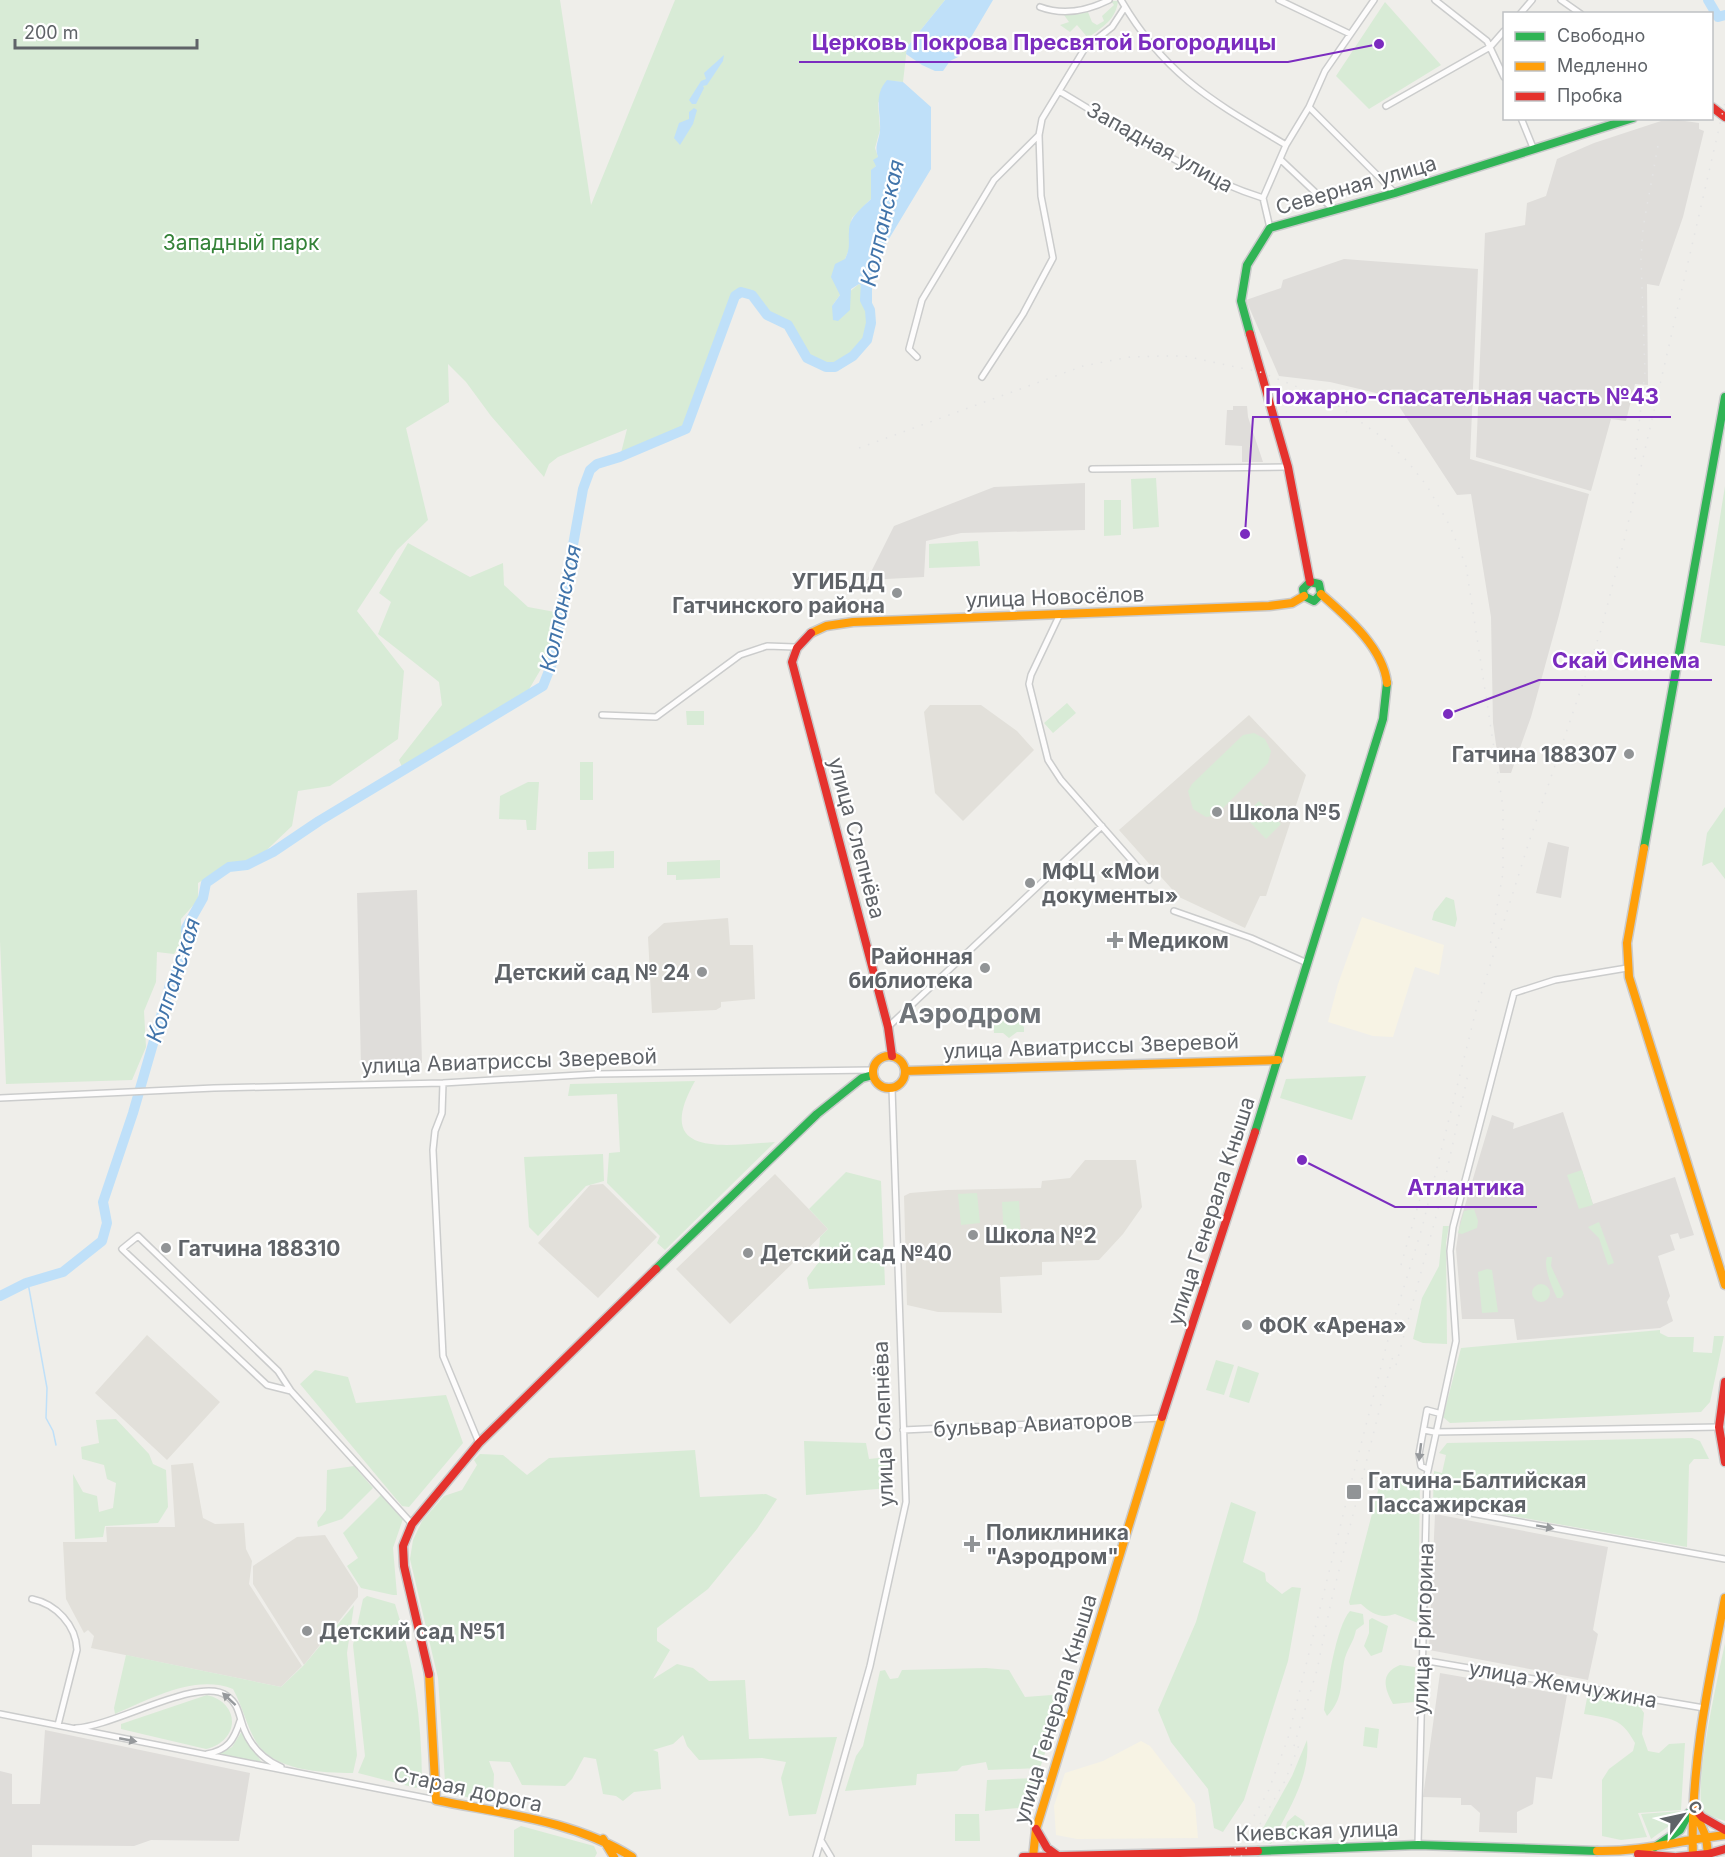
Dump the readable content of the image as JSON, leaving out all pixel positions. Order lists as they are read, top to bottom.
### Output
{
  "streets": {
    "street": [
      "Западная улица",
      "Северная улица",
      "улица Новосёлов",
      "улица Слепнёва",
      "улица Авиатриссы Зверевой",
      "улица Генерала Кныша",
      "бульвар Авиаторов",
      "улица Григорина",
      "улица Жемчужина",
      "Старая дорога",
      "Киевская улица"
    ]
  },
  "crossings": [
    ["Северная улица", "улица Новосёлов"],
    ["Северная улица", "улица Генерала Кныша"],
    ["улица Новосёлов", "улица Слепнёва"],
    ["улица Новосёлов", "улица Генерала Кныша"],
    ["улица Слепнёва", "улица Авиатриссы Зверевой"],
    ["улица Слепнёва", "бульвар Авиаторов"],
    ["улица Авиатриссы Зверевой", "улица Генерала Кныша"],
    ["улица Генерала Кныша", "бульвар Авиаторов"],
    ["улица Генерала Кныша", "Киевская улица"],
    ["улица Григорина", "улица Жемчужина"],
    ["улица Григорина", "Киевская улица"]
  ],
  "districts": ["Аэродром"],
  "water": ["Колпанская"],
  "parks": ["Западный парк"],
  "places": {
    "other": [
      "Церковь Покрова Пресвятой Богородицы",
      "Пожарно-спасательная часть №43",
      "УГИБДД Гатчинского района",
      "Скай Синема",
      "Гатчина 188307",
      "Школа №5",
      "МФЦ «Мои документы»",
      "Районная библиотека",
      "Детский сад № 24",
      "Атлантика",
      "Школа №2",
      "Гатчина 188310",
      "Детский сад №40",
      "ФОК «Арена»",
      "Детский сад №51"
    ],
    "health": ["Медиком", "Поликлиника \"Аэродром\""],
    "transit": ["Гатчина-Балтийская Пассажирская"]
  },
  "legend": ["Свободно", "Медленно", "Пробка"],
  "scale_bar": "200 m",
  "north": "top right"
}
